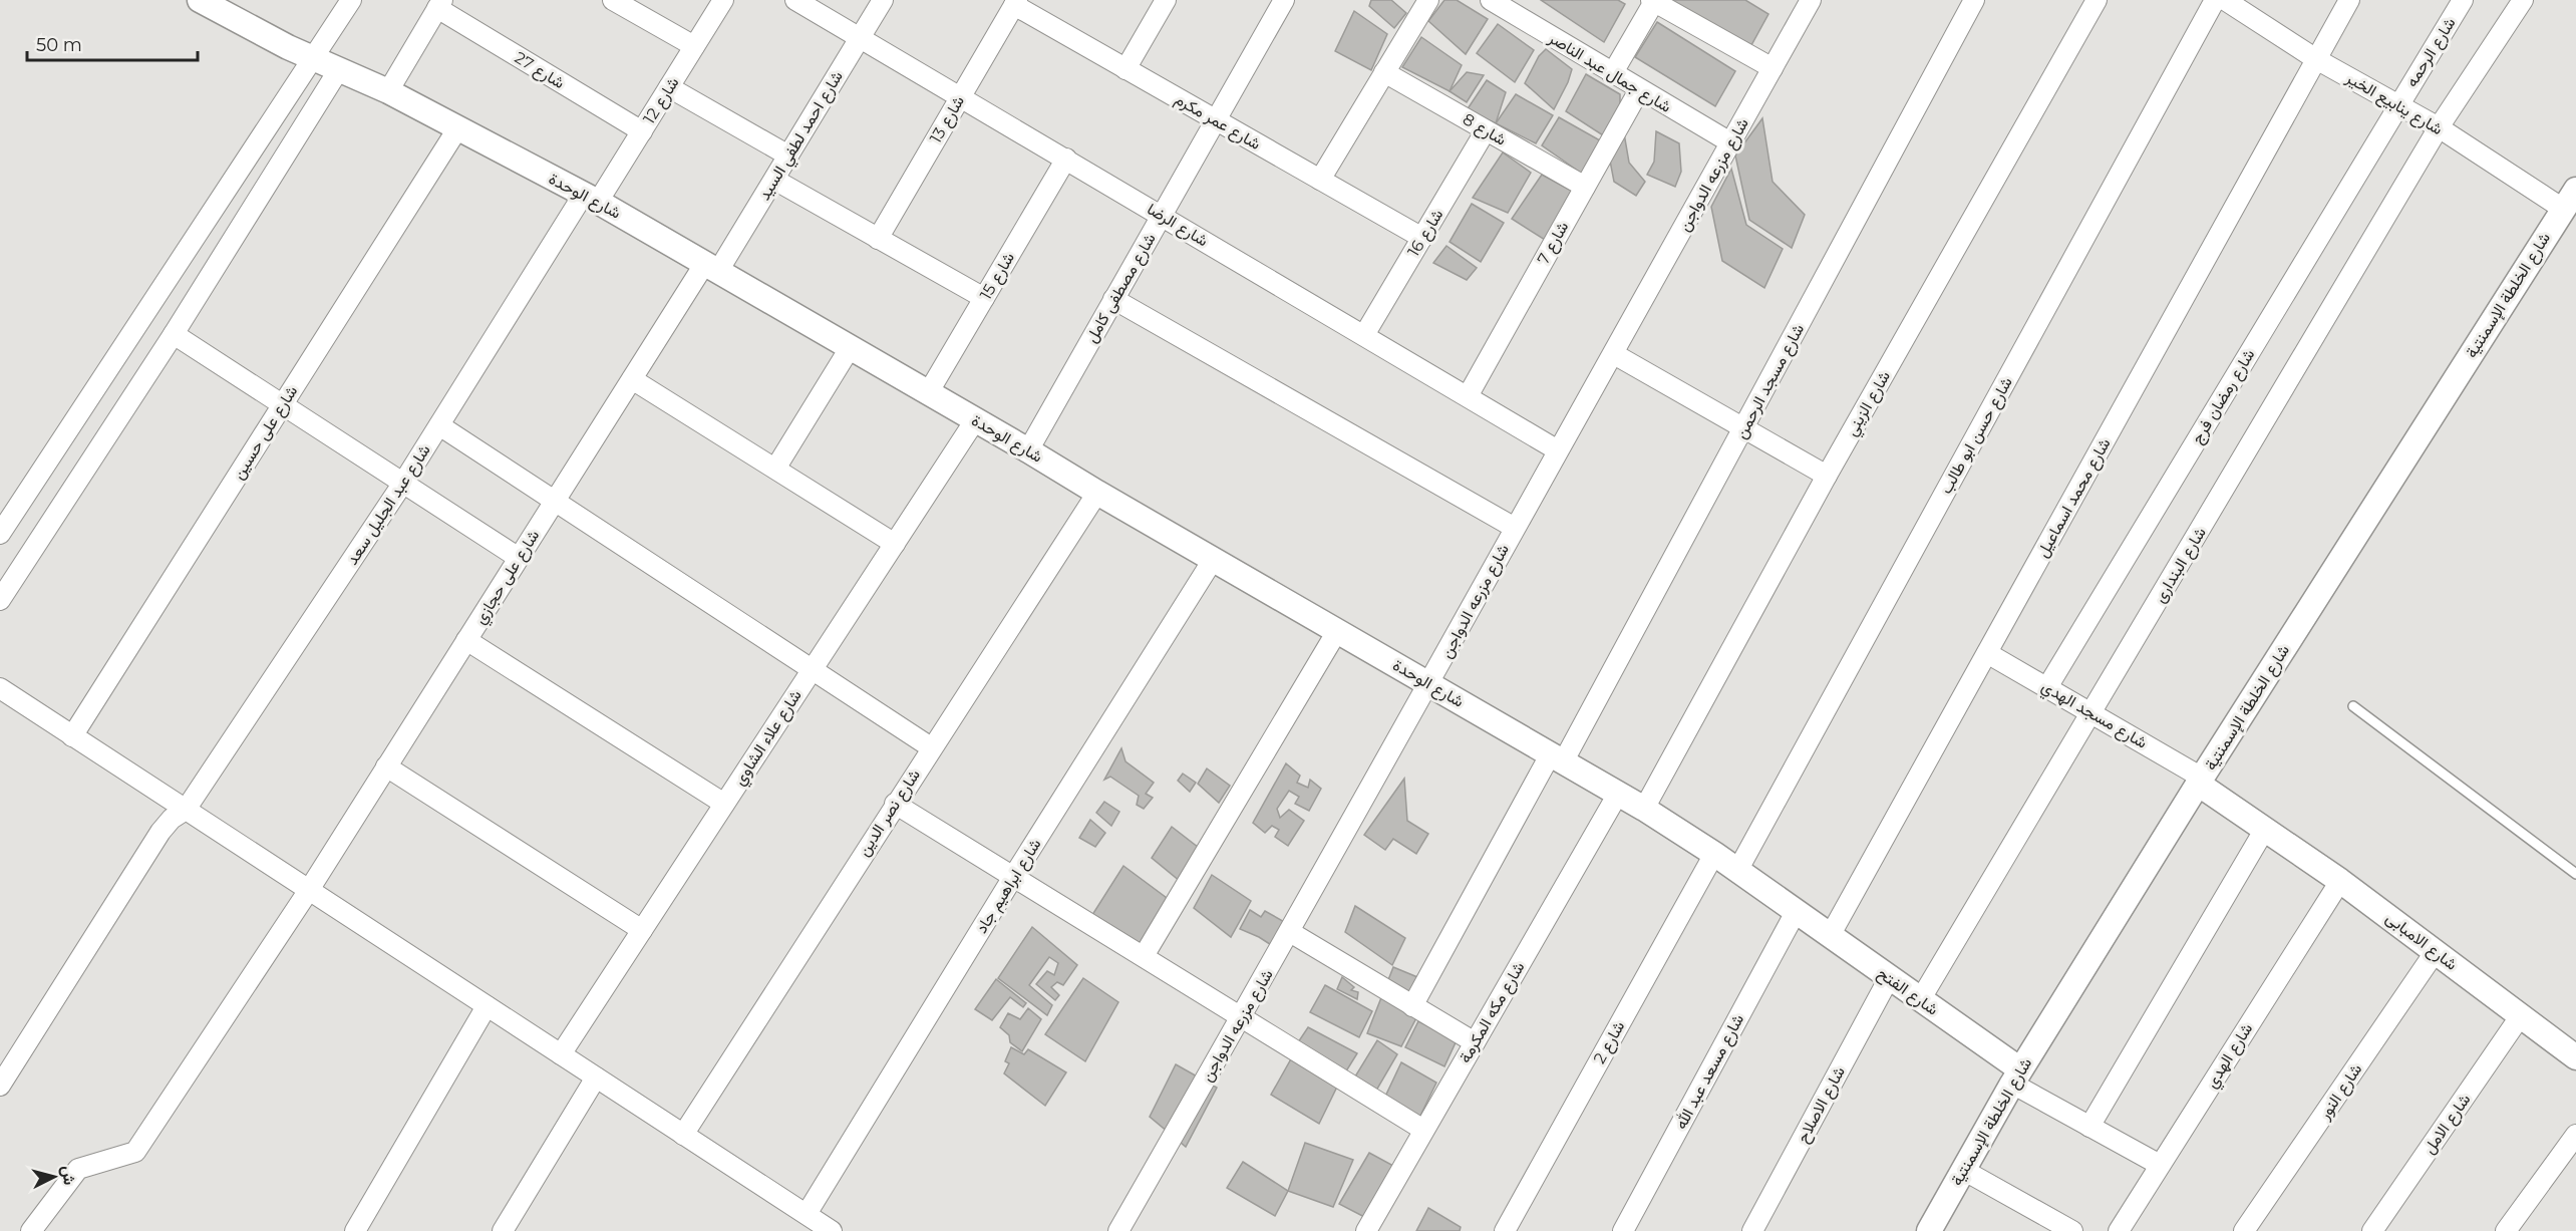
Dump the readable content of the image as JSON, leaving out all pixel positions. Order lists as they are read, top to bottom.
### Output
{
  "streets": {
    "street": [
      "شارع الرحمه",
      "شارع 27",
      "شارع جمال عبد الناصر",
      "شارع 12",
      "شارع ينابيع الخير",
      "شارع 13",
      "شارع عمر مكرم",
      "شارع 8",
      "شارع احمد لطفي السيد",
      "شارع مزرعه الدواجن",
      "شارع الوحدة",
      "شارع الرضا",
      "شارع 16",
      "شارع 7",
      "شارع 15",
      "شارع مصطفى كامل",
      "شارع الخلطة الإسمنتية",
      "شارع مسجد الرحمن",
      "شارع رمضان فرج",
      "شارع الزيني",
      "شارع على حسين",
      "شارع حسن ابو طالب",
      "شارع محمد اسماعيل",
      "شارع عبد الجليل سعد",
      "شارع البندارى",
      "شارع على حجازي",
      "شارع مسجد الهدي",
      "شارع علاء الشاوي",
      "شارع نصر الدين",
      "شارع ابراهيم جاد",
      "شارع الامبابى",
      "شارع الفتح",
      "شارع مكه المكرمة",
      "شارع 2",
      "شارع الهدي",
      "شارع مسعد عبد الله",
      "شارع النور",
      "شارع الاصلاح",
      "شارع الامل"
    ]
  },
  "crossings": [
    ["شارع الرحمه", "شارع ينابيع الخير"],
    ["شارع الرحمه", "شارع رمضان فرج"],
    ["شارع 27", "شارع 12"],
    ["شارع جمال عبد الناصر", "شارع مزرعه الدواجن"],
    ["شارع جمال عبد الناصر", "شارع 7"],
    ["شارع 12", "شارع الوحدة"],
    ["شارع 12", "شارع عبد الجليل سعد"],
    ["شارع ينابيع الخير", "شارع الخلطة الإسمنتية"],
    ["شارع ينابيع الخير", "شارع رمضان فرج"],
    ["شارع ينابيع الخير", "شارع محمد اسماعيل"],
    ["شارع ينابيع الخير", "شارع البندارى"],
    ["شارع 13", "شارع عمر مكرم"],
    ["شارع 13", "شارع الرضا"],
    ["شارع عمر مكرم", "شارع 16"],
    ["شارع عمر مكرم", "شارع مصطفى كامل"],
    ["شارع 8", "شارع 16"],
    ["شارع 8", "شارع 7"],
    ["شارع احمد لطفي السيد", "شارع الوحدة"],
    ["شارع احمد لطفي السيد", "شارع الرضا"],
    ["شارع احمد لطفي السيد", "شارع على حجازي"],
    ["شارع مزرعه الدواجن", "شارع الوحدة"],
    ["شارع مزرعه الدواجن", "شارع الرضا"],
    ["شارع الوحدة", "شارع 15"],
    ["شارع الوحدة", "شارع مصطفى كامل"],
    ["شارع الوحدة", "شارع مسجد الرحمن"],
    ["شارع الوحدة", "شارع الزيني"],
    ["شارع الوحدة", "شارع على حسين"],
    ["شارع الوحدة", "شارع حسن ابو طالب"],
    ["شارع الوحدة", "شارع عبد الجليل سعد"],
    ["شارع الوحدة", "شارع على حجازي"],
    ["شارع الوحدة", "شارع علاء الشاوي"],
    ["شارع الوحدة", "شارع نصر الدين"],
    ["شارع الوحدة", "شارع ابراهيم جاد"],
    ["شارع الوحدة", "شارع الفتح"],
    ["شارع الوحدة", "شارع مكه المكرمة"],
    ["شارع الوحدة", "شارع 2"],
    ["شارع الوحدة", "شارع مسعد عبد الله"],
    ["شارع الرضا", "شارع 16"],
    ["شارع الرضا", "شارع 7"],
    ["شارع الرضا", "شارع 15"],
    ["شارع الرضا", "شارع مصطفى كامل"],
    ["شارع الخلطة الإسمنتية", "شارع مسجد الهدي"],
    ["شارع الخلطة الإسمنتية", "شارع الامبابى"],
    ["شارع الخلطة الإسمنتية", "شارع الفتح"],
    ["شارع رمضان فرج", "شارع مسجد الهدي"],
    ["شارع محمد اسماعيل", "شارع مسجد الهدي"],
    ["شارع محمد اسماعيل", "شارع الفتح"],
    ["شارع البندارى", "شارع مسجد الهدي"],
    ["شارع البندارى", "شارع الفتح"],
    ["شارع مسجد الهدي", "شارع الامبابى"],
    ["شارع الامبابى", "شارع الهدي"],
    ["شارع الامبابى", "شارع النور"],
    ["شارع الامبابى", "شارع الامل"],
    ["شارع الفتح", "شارع مسعد عبد الله"],
    ["شارع الفتح", "شارع الاصلاح"]
  ],
  "scale_bar": "50 m",
  "north": "right"
}
